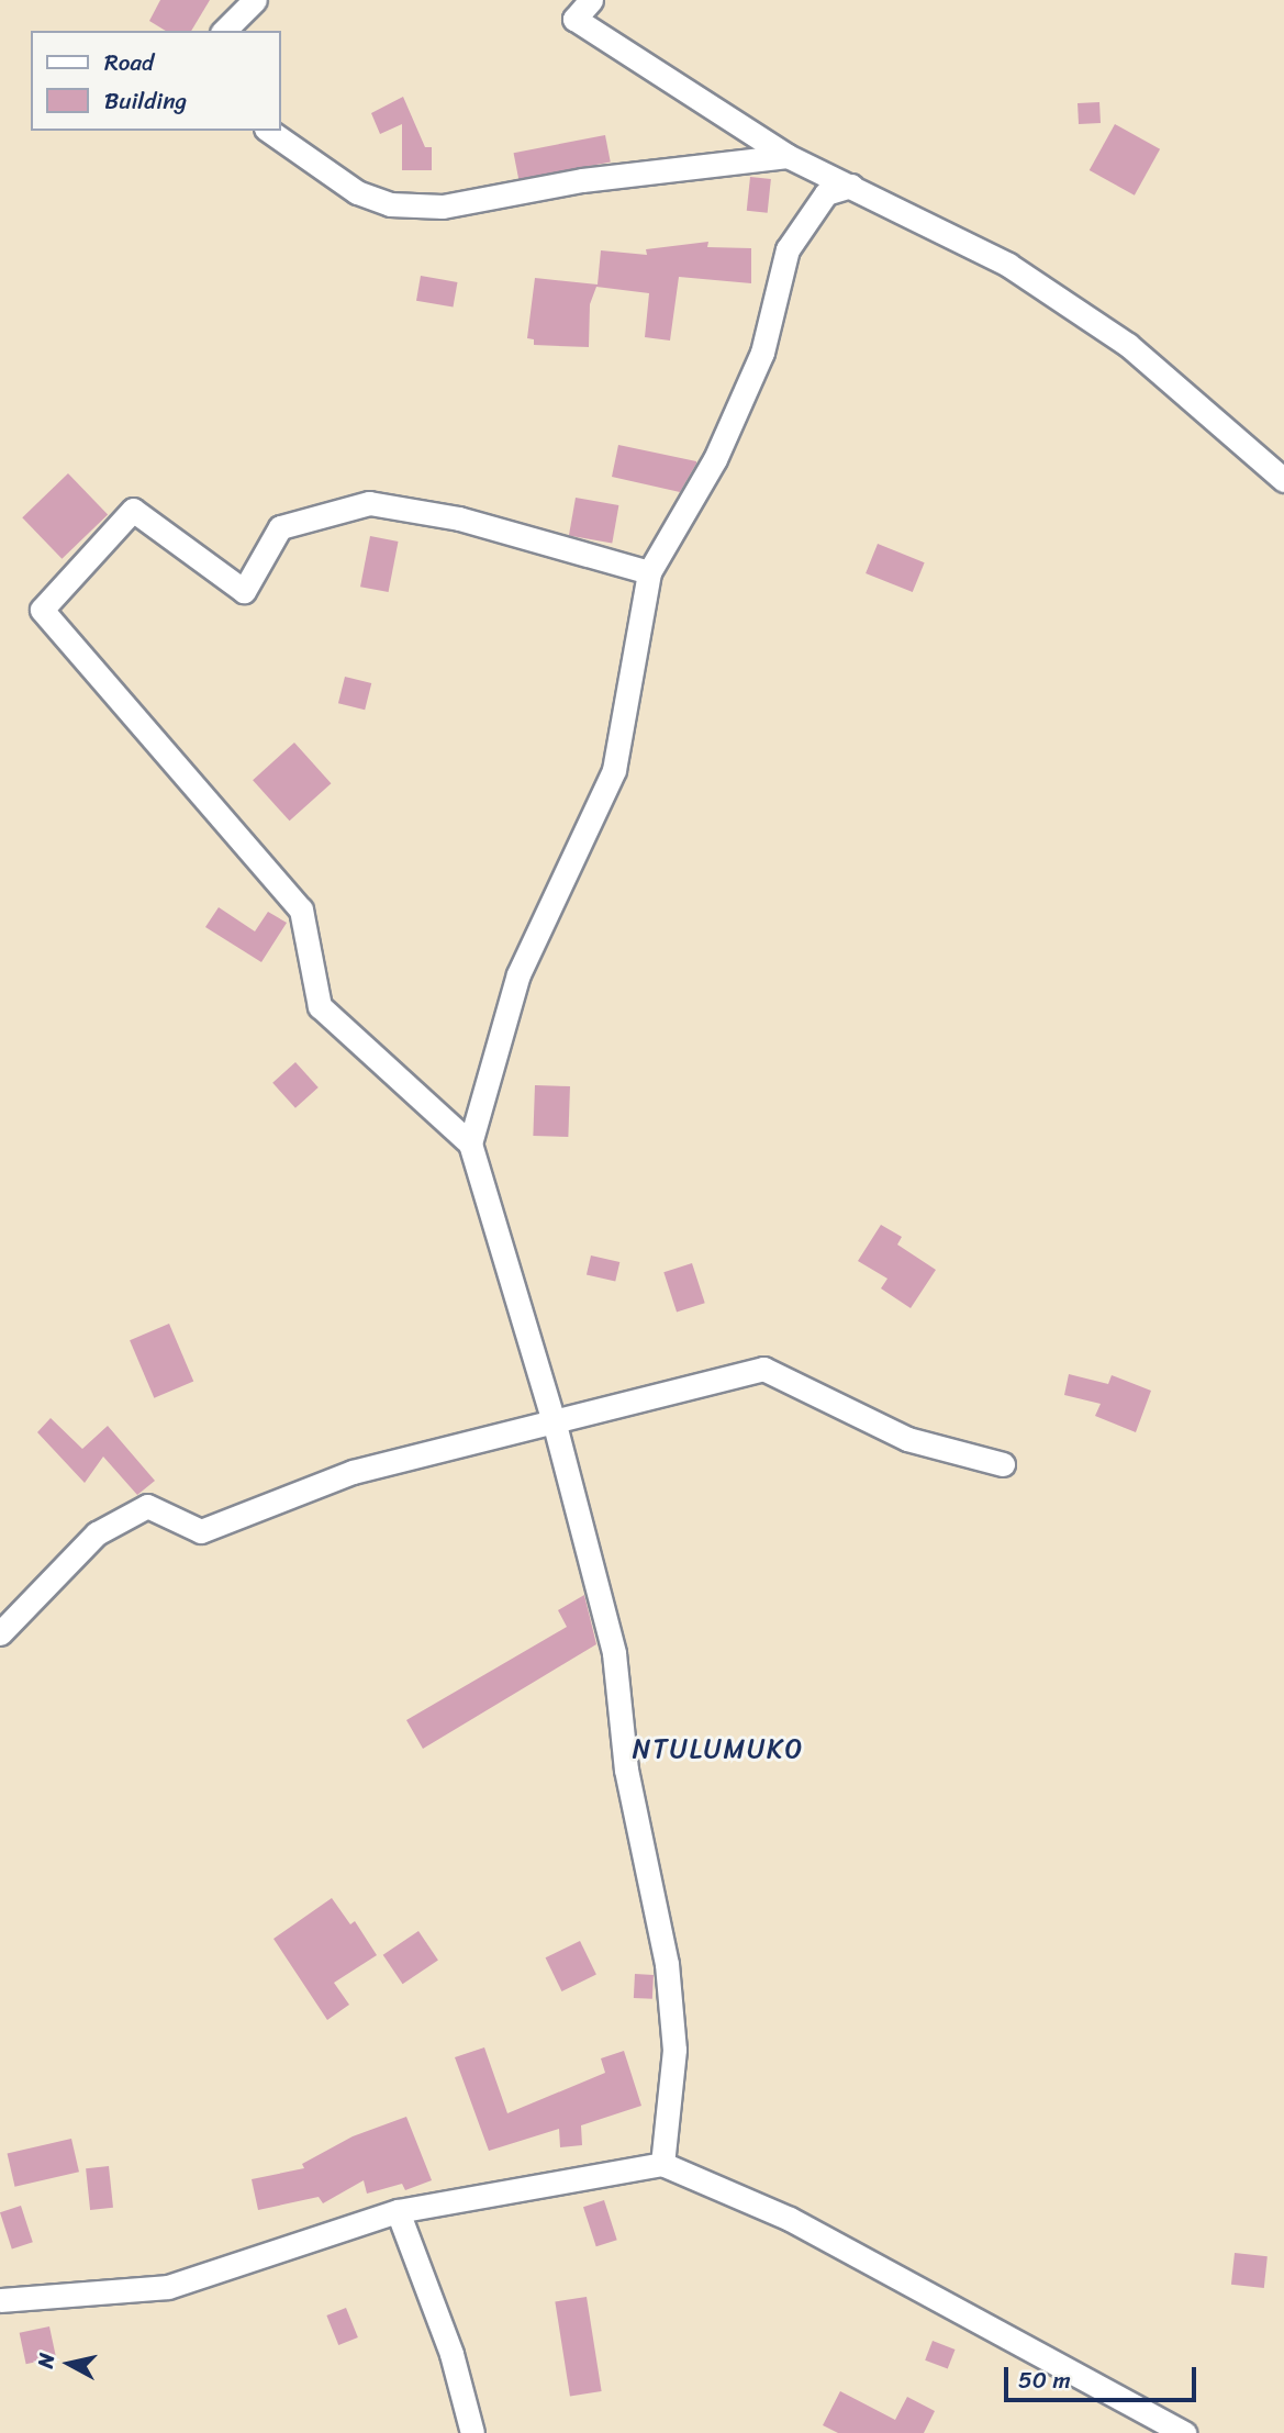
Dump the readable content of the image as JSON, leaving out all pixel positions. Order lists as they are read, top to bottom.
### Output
{
  "districts": ["NTULUMUKO"],
  "legend": ["Road", "Building"],
  "scale_bar": "50 m",
  "north": "left"
}
